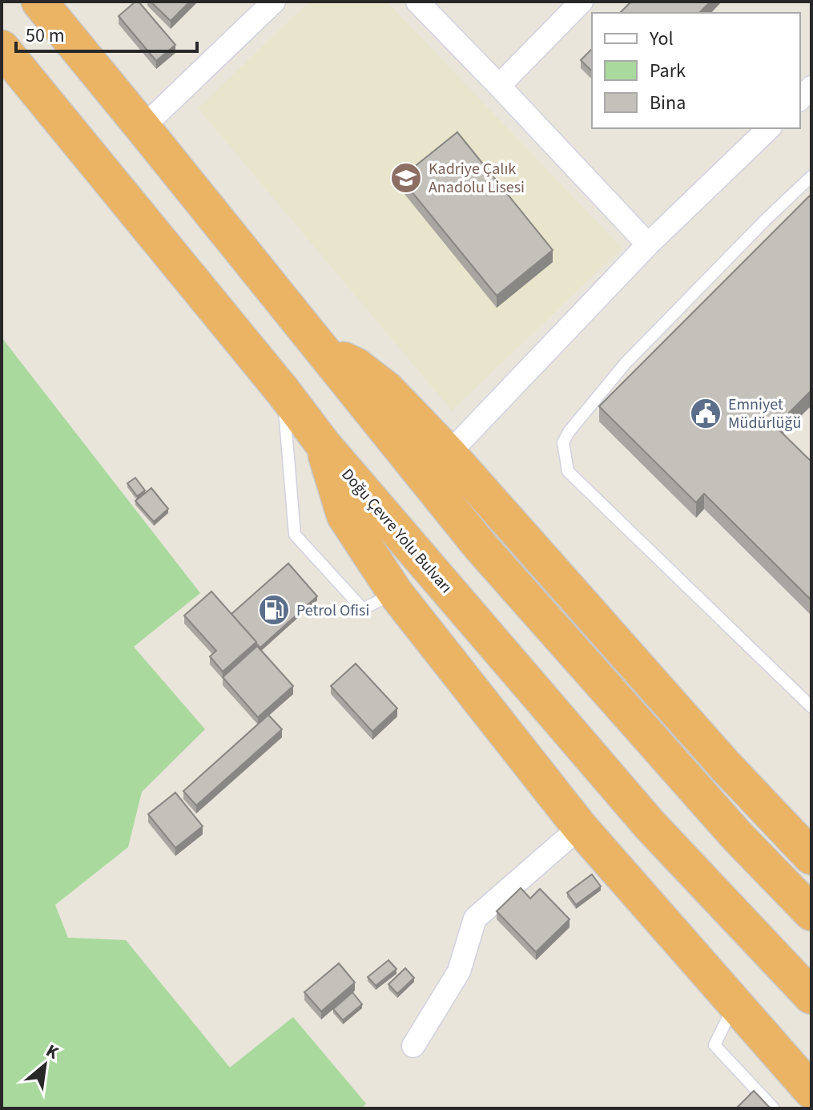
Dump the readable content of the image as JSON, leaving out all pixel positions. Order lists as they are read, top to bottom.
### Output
{
  "streets": {
    "highway": ["Doğu Çevre Yolu Bulvarı"]
  },
  "places": {
    "school or university": ["Kadriye Çalık Anadolu Lisesi"],
    "public building": ["Emniyet Müdürlüğü"],
    "fuel station": ["Petrol Ofisi"]
  },
  "legend": ["Yol", "Park", "Bina"],
  "scale_bar": "50 m",
  "north": "top right"
}
